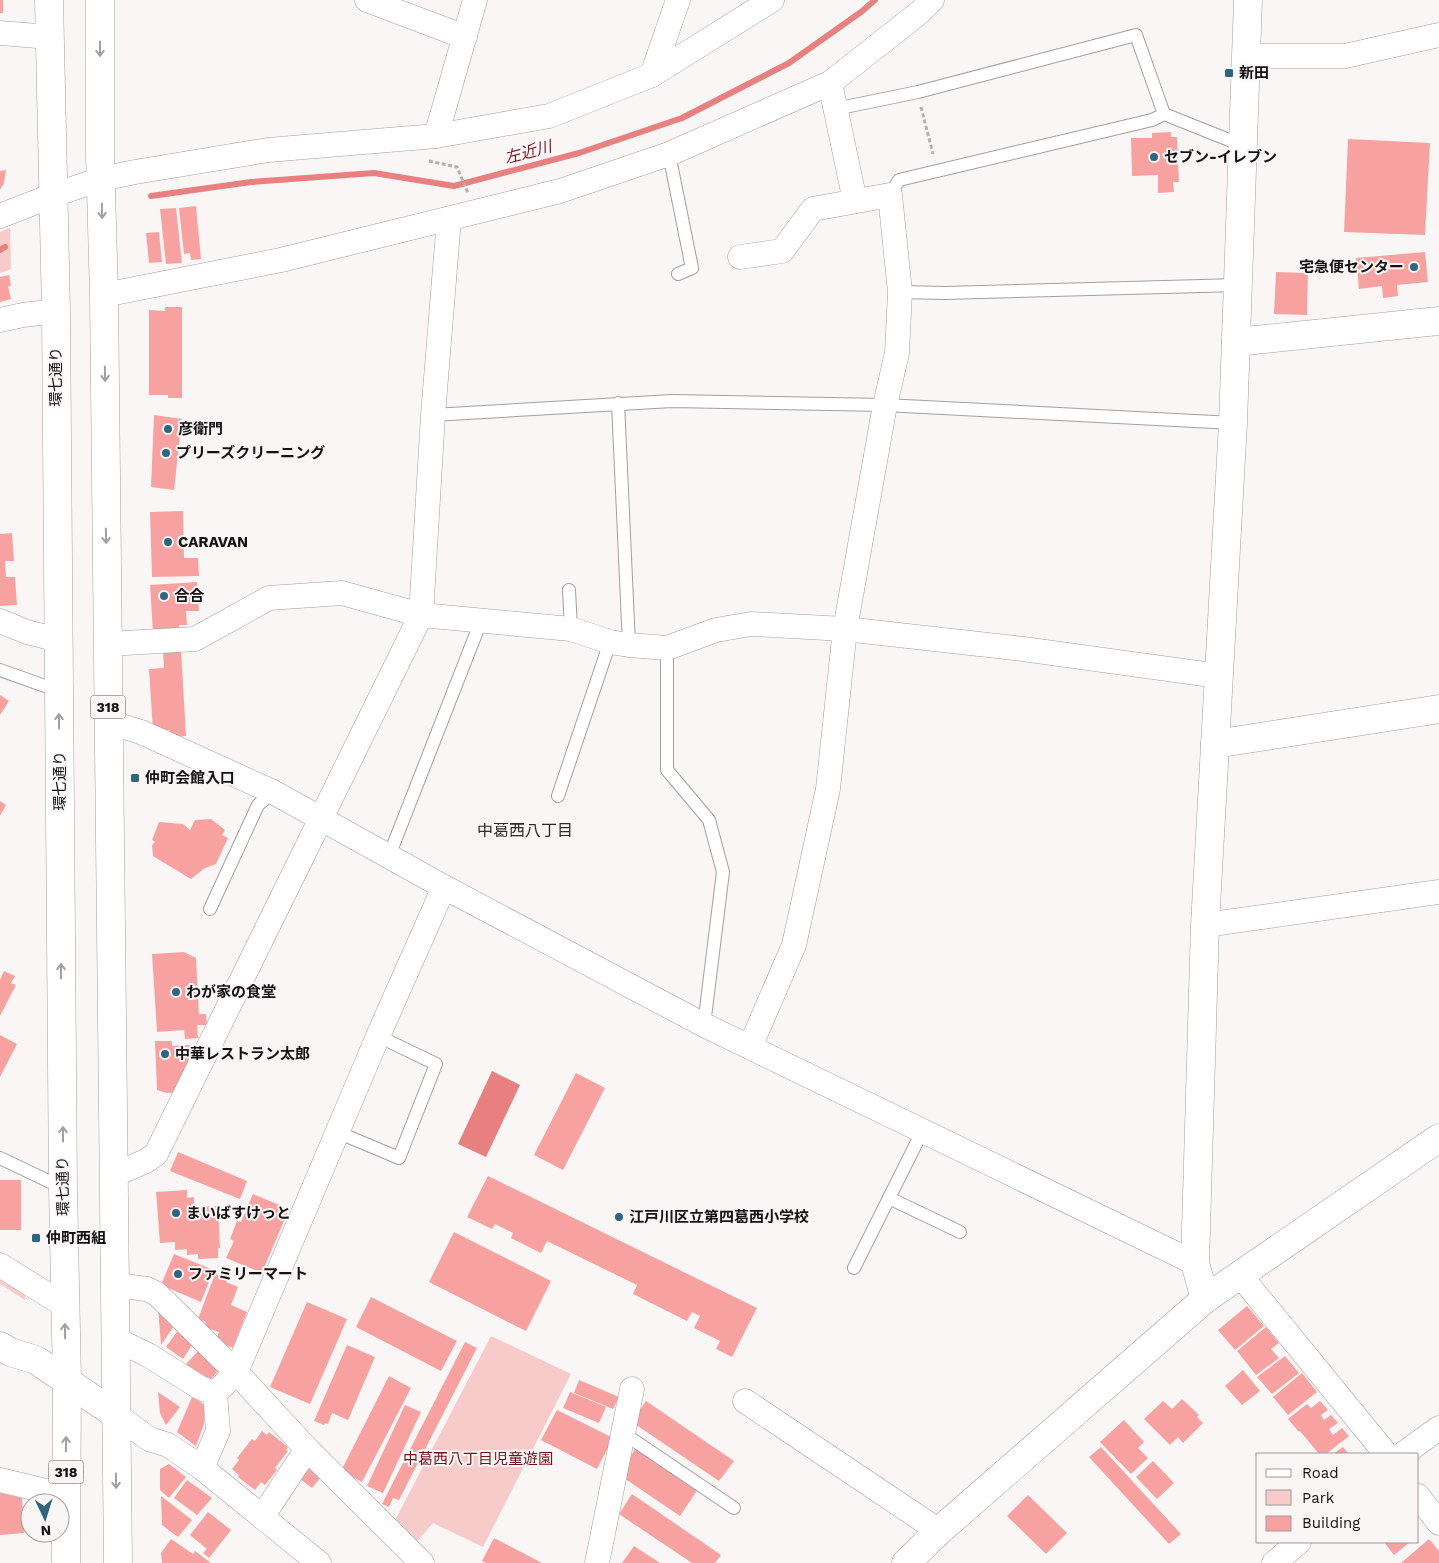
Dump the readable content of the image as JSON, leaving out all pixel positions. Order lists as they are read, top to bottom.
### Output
{
  "streets": {
    "main road": ["環七通り", "318"]
  },
  "districts": ["中葛西八丁目"],
  "water": ["左近川"],
  "parks": ["中葛西八丁目児童遊園"],
  "places": {
    "transit": ["新田", "仲町会館入口", "仲町西組"],
    "other": [
      "セブン-イレブン",
      "宅急便センター",
      "彦衛門",
      "プリーズクリーニング",
      "CARAVAN",
      "合合",
      "わが家の食堂",
      "中華レストラン太郎",
      "まいばすけっと",
      "江戸川区立第四葛西小学校",
      "ファミリーマート"
    ]
  },
  "legend": ["Road", "Park", "Building"],
  "north": "bottom"
}
